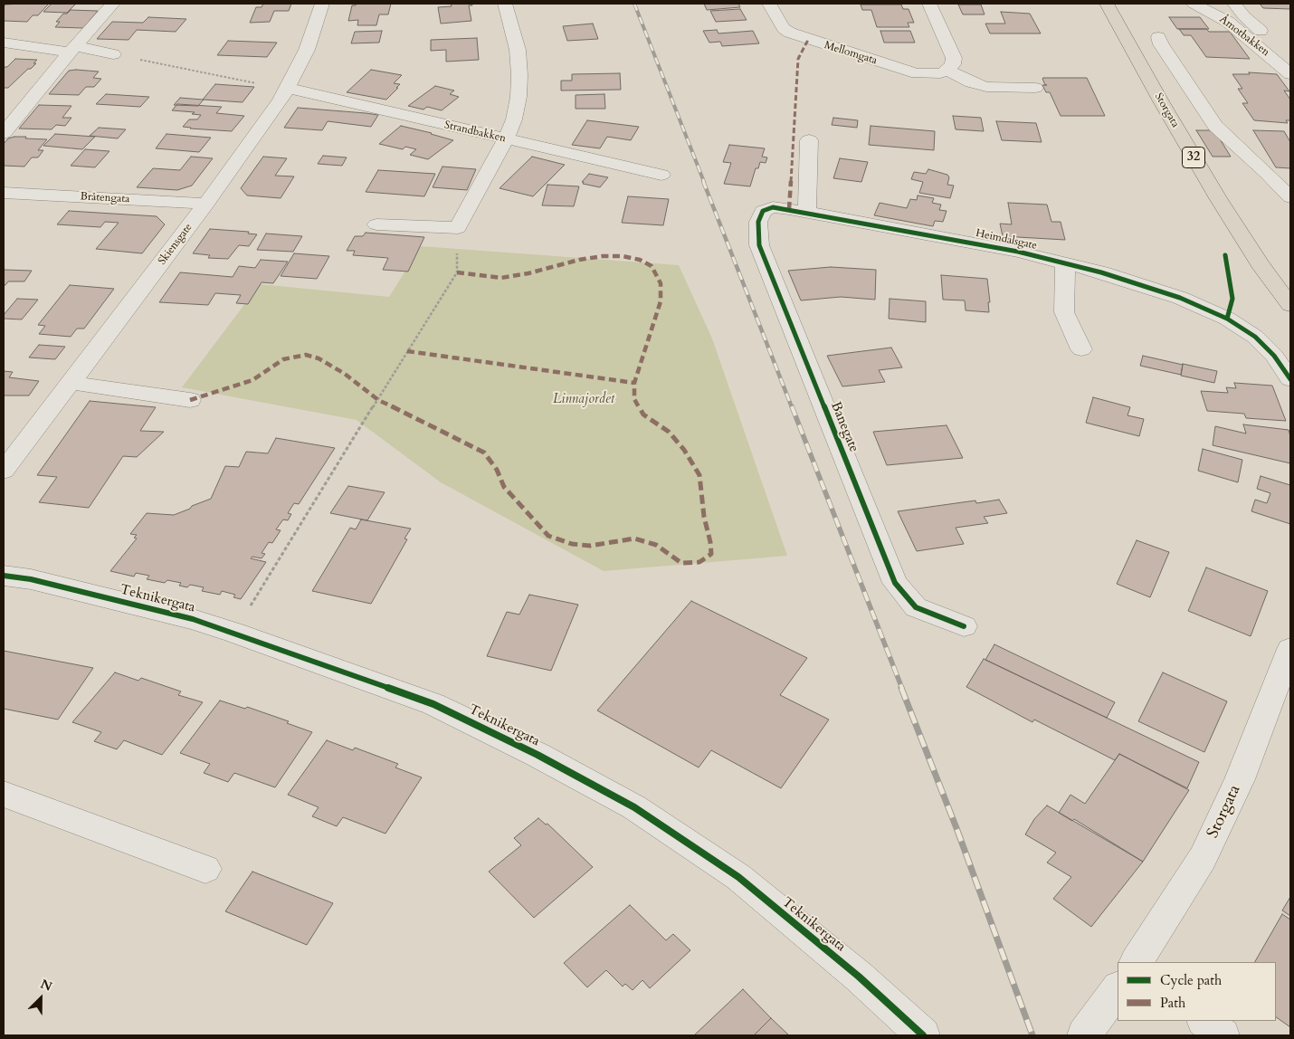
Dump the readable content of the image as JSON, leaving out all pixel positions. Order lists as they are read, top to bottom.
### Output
{
  "streets": {
    "main road": ["Storgata", "32"],
    "street": [
      "Åmotbakken",
      "Mellomgata",
      "Strandbakken",
      "Bråtengata",
      "Heimdalsgate",
      "Skiensgate",
      "Banegate",
      "Teknikergata"
    ]
  },
  "crossings": [
    ["Strandbakken", "Skiensgate"],
    ["Bråtengata", "Skiensgate"],
    ["Heimdalsgate", "Banegate"]
  ],
  "parks": ["Linnajordet"],
  "legend": ["Cycle path", "Path"],
  "north": "top right"
}
